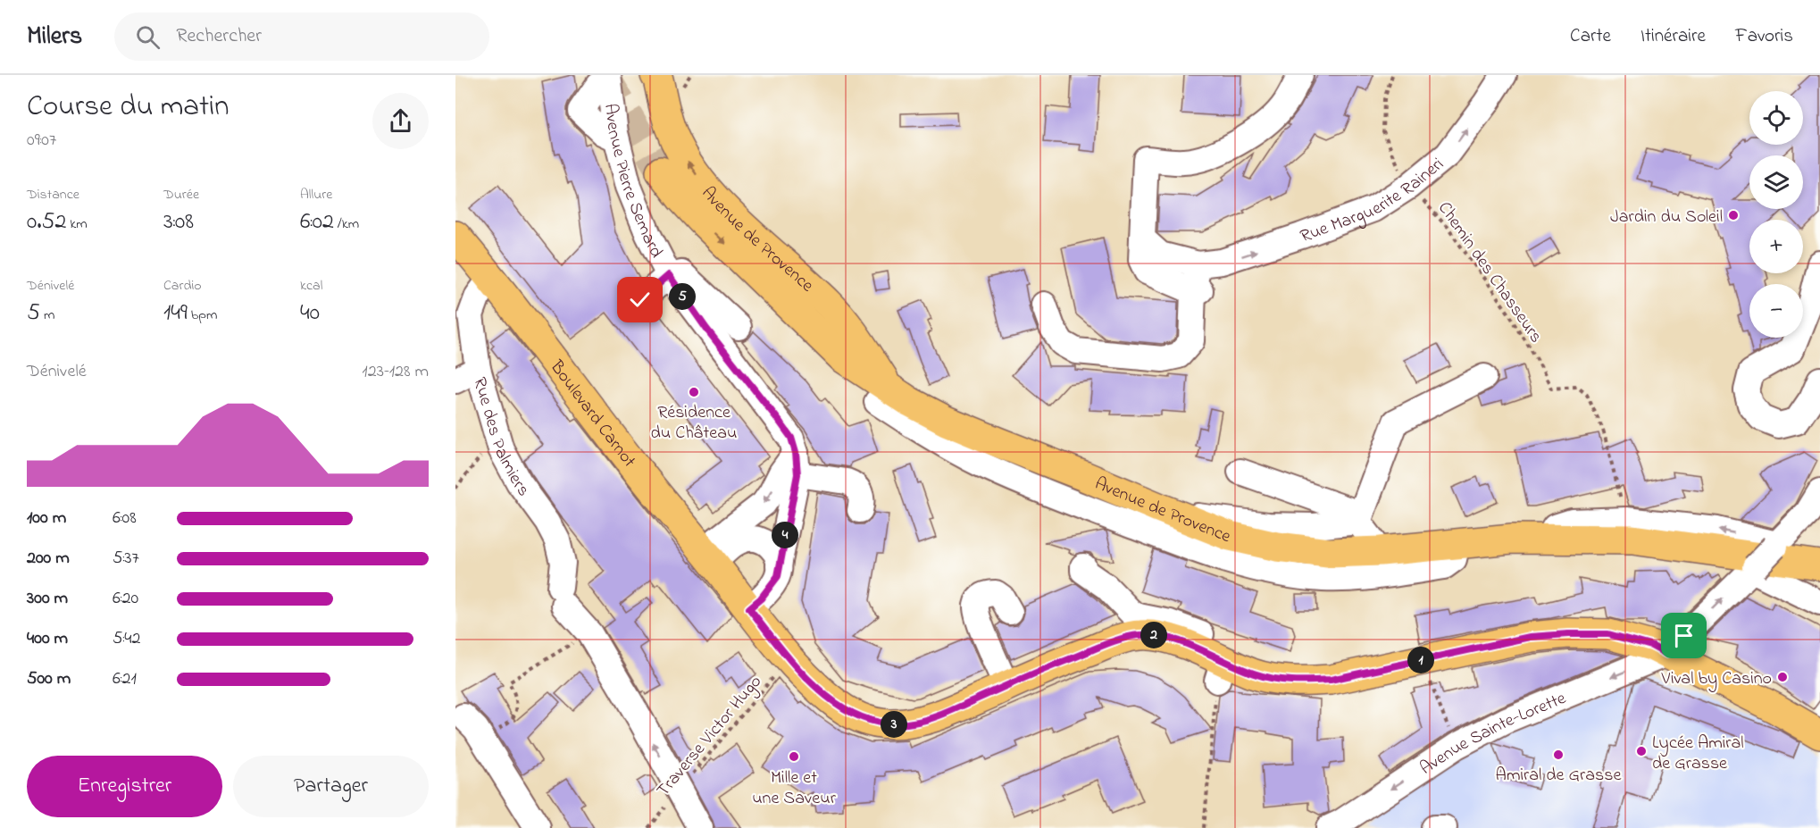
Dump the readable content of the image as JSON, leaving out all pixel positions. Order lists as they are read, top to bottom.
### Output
{
  "streets": {
    "main road": ["Avenue de Provence", "Boulevard Carnot"],
    "street": [
      "Avenue Pierre Semard",
      "Rue Marguerite Raineri",
      "Rue des Palmiers",
      "Avenue Sainte-Lorette"
    ],
    "path": ["Chemin des Chasseurs", "Traverse Victor Hugo"]
  },
  "crossings": [
    ["Rue Marguerite Raineri", "Chemin des Chasseurs"],
    ["Boulevard Carnot", "Rue des Palmiers"],
    ["Boulevard Carnot", "Avenue Sainte-Lorette"],
    ["Boulevard Carnot", "Traverse Victor Hugo"],
    ["Rue des Palmiers", "Traverse Victor Hugo"]
  ],
  "one_way": ["Rue Marguerite Raineri", "Avenue Sainte-Lorette"],
  "places": [
    "Jardin du Soleil",
    "Résidence du Château",
    "Vival by Casino",
    "Lycée Amiral de Grasse",
    "Amiral de Grasse",
    "Mille et une Saveur"
  ],
  "page": {
    "header": "Milers",
    "search": "Rechercher",
    "nav": ["Carte", "Itinéraire", "Favoris"],
    "heading": ["Course du matin", "09:07"],
    "map_buttons": ["+", "−"],
    "stats": [
      ["Distance", "0.52 km"],
      ["Durée", "3:08"],
      ["Allure", "6:02 /km"],
      ["Dénivelé", "5 m"],
      ["Cardio", "149 bpm"],
      ["kcal", "40"]
    ],
    "pins": [
      "5",
      "4",
      "2",
      "1",
      "3"
    ],
    "chart": ["Dénivelé", "123–128 m"],
    "list": [
      {
        "name": "100 m",
        "note": "6:08"
      },
      {
        "name": "200 m",
        "note": "5:37"
      },
      {
        "name": "300 m",
        "note": "6:20"
      },
      {
        "name": "400 m",
        "note": "5:42"
      },
      {
        "name": "500 m",
        "note": "6:21"
      }
    ],
    "buttons": ["Enregistrer", "Partager"]
  }
}
